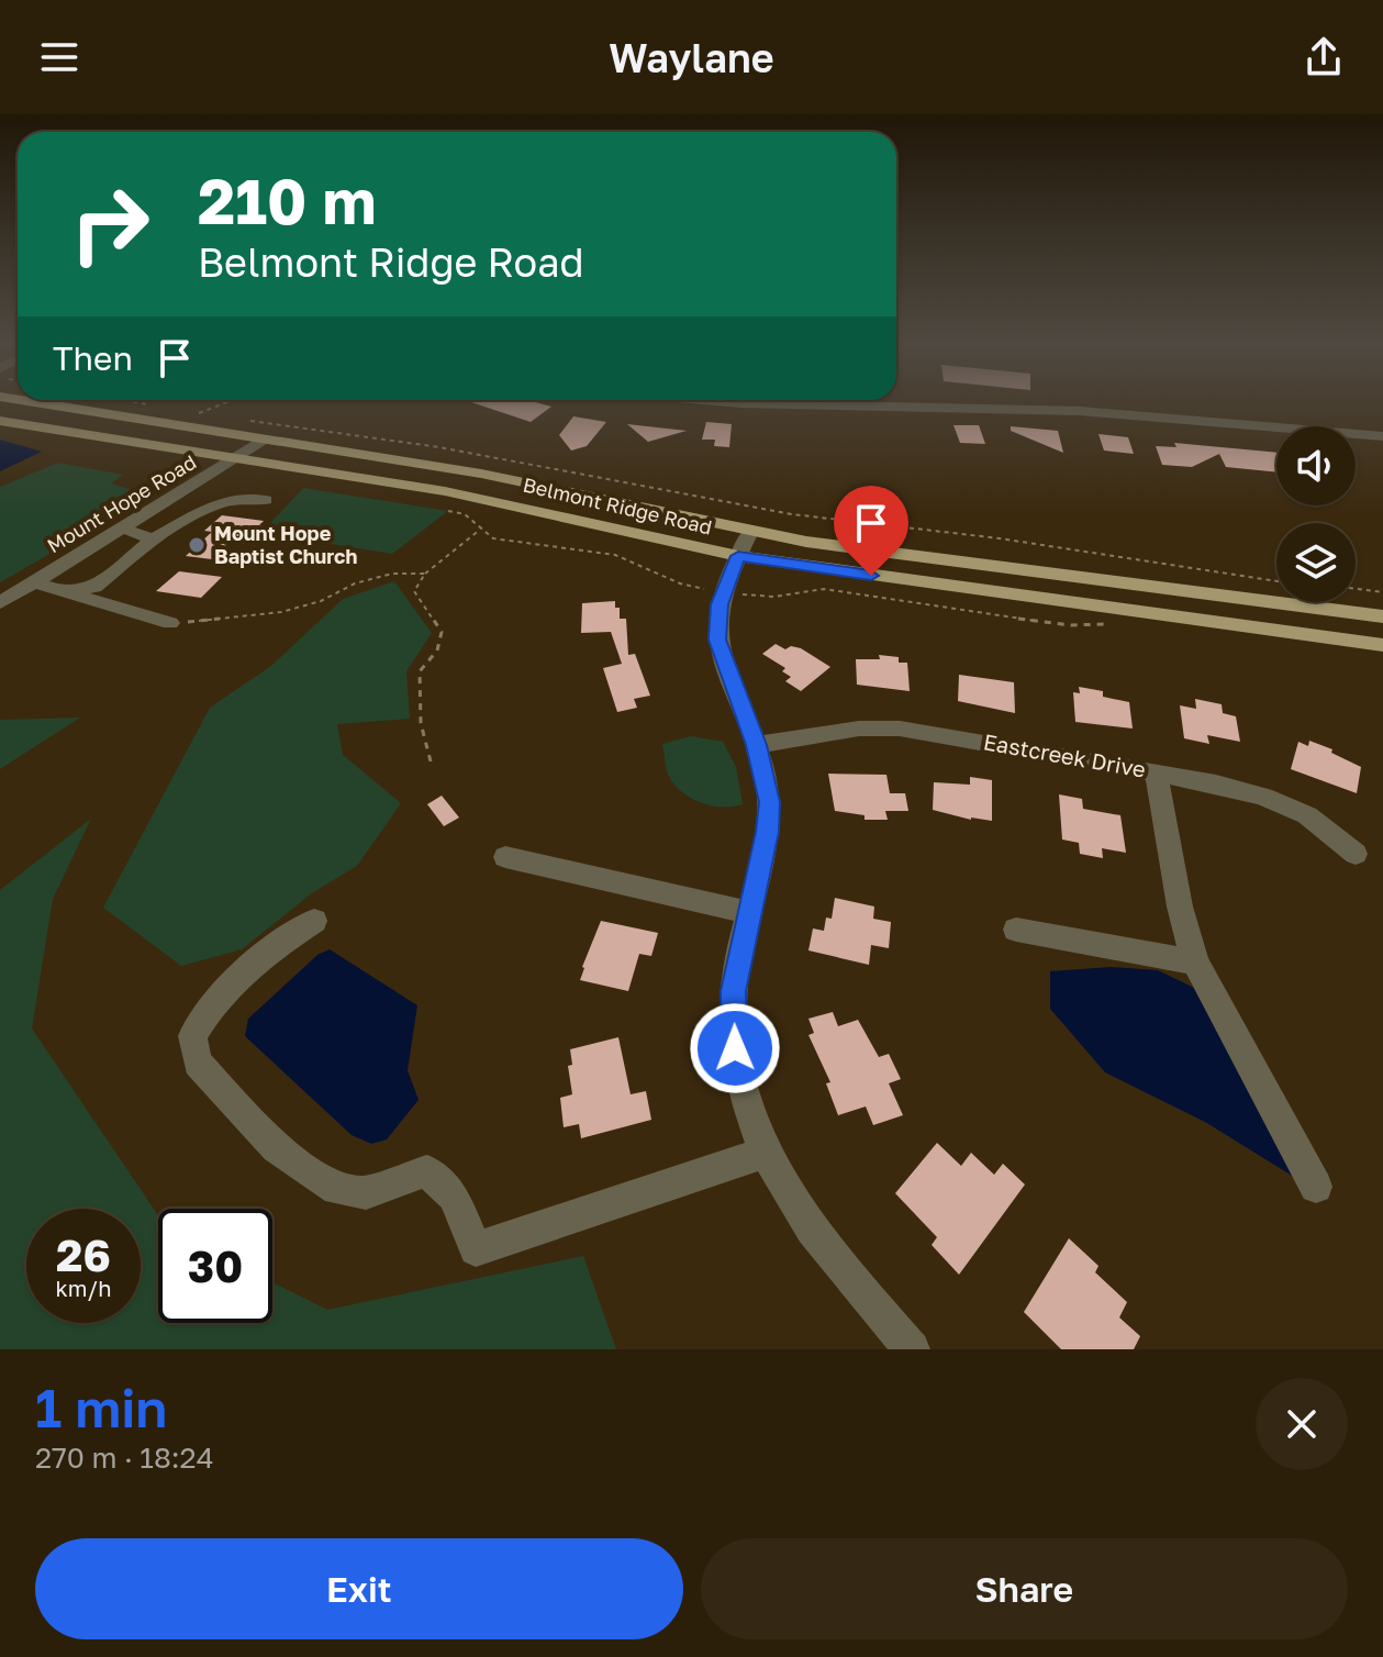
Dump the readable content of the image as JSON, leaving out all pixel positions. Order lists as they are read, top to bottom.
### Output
{
  "streets": {
    "main road": ["Belmont Ridge Road"],
    "street": ["Mount Hope Road", "Eastcreek Drive"]
  },
  "crossings": [
    ["Mount Hope Road", "Belmont Ridge Road"]
  ],
  "places": ["Mount Hope Baptist Church"],
  "page": {
    "header": "Waylane",
    "turn": ["210 m", "Belmont Ridge Road"],
    "then": "Then",
    "speed": "26 km/h",
    "limit": "30",
    "heading": ["1 min", "270 m · 18:24"],
    "buttons": ["Exit", "Share"]
  }
}
